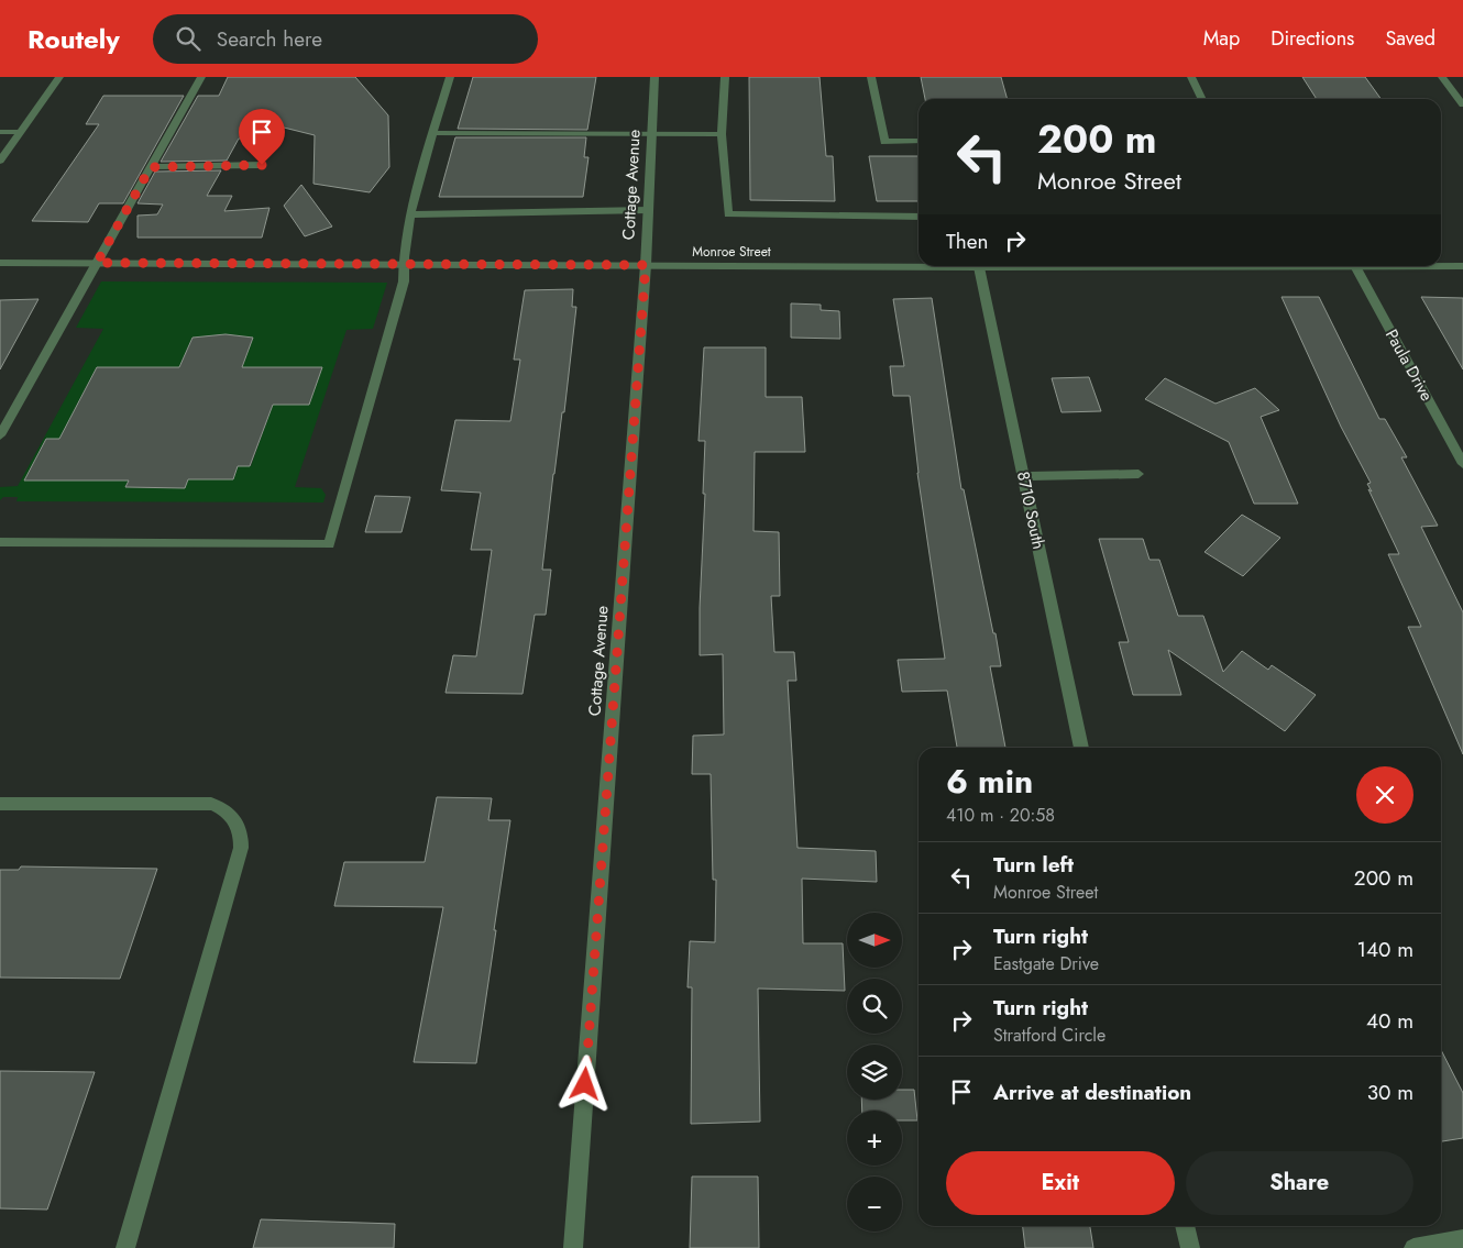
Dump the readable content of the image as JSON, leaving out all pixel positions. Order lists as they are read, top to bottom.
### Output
{
  "streets": {
    "street": [
      "Cottage Avenue",
      "Monroe Street",
      "Paula Drive",
      "8710 South"
    ]
  },
  "crossings": [
    ["Cottage Avenue", "Monroe Street"],
    ["Monroe Street", "Paula Drive"],
    ["Monroe Street", "8710 South"]
  ],
  "north": "right",
  "page": {
    "header": "Routely",
    "search": "Search here",
    "nav": ["Map", "Directions", "Saved"],
    "turn": ["200 m", "Monroe Street"],
    "then": "Then",
    "heading": ["6 min", "410 m · 20:58"],
    "list": [
      {
        "name": "Turn left",
        "note": "Monroe Street",
        "value": "200 m"
      },
      {
        "name": "Turn right",
        "note": "Eastgate Drive",
        "value": "140 m"
      },
      {
        "name": "Turn right",
        "note": "Stratford Circle",
        "value": "40 m"
      },
      {
        "name": "Arrive at destination",
        "value": "30 m"
      }
    ],
    "map_buttons": ["+", "−"],
    "buttons": ["Exit", "Share"]
  }
}
